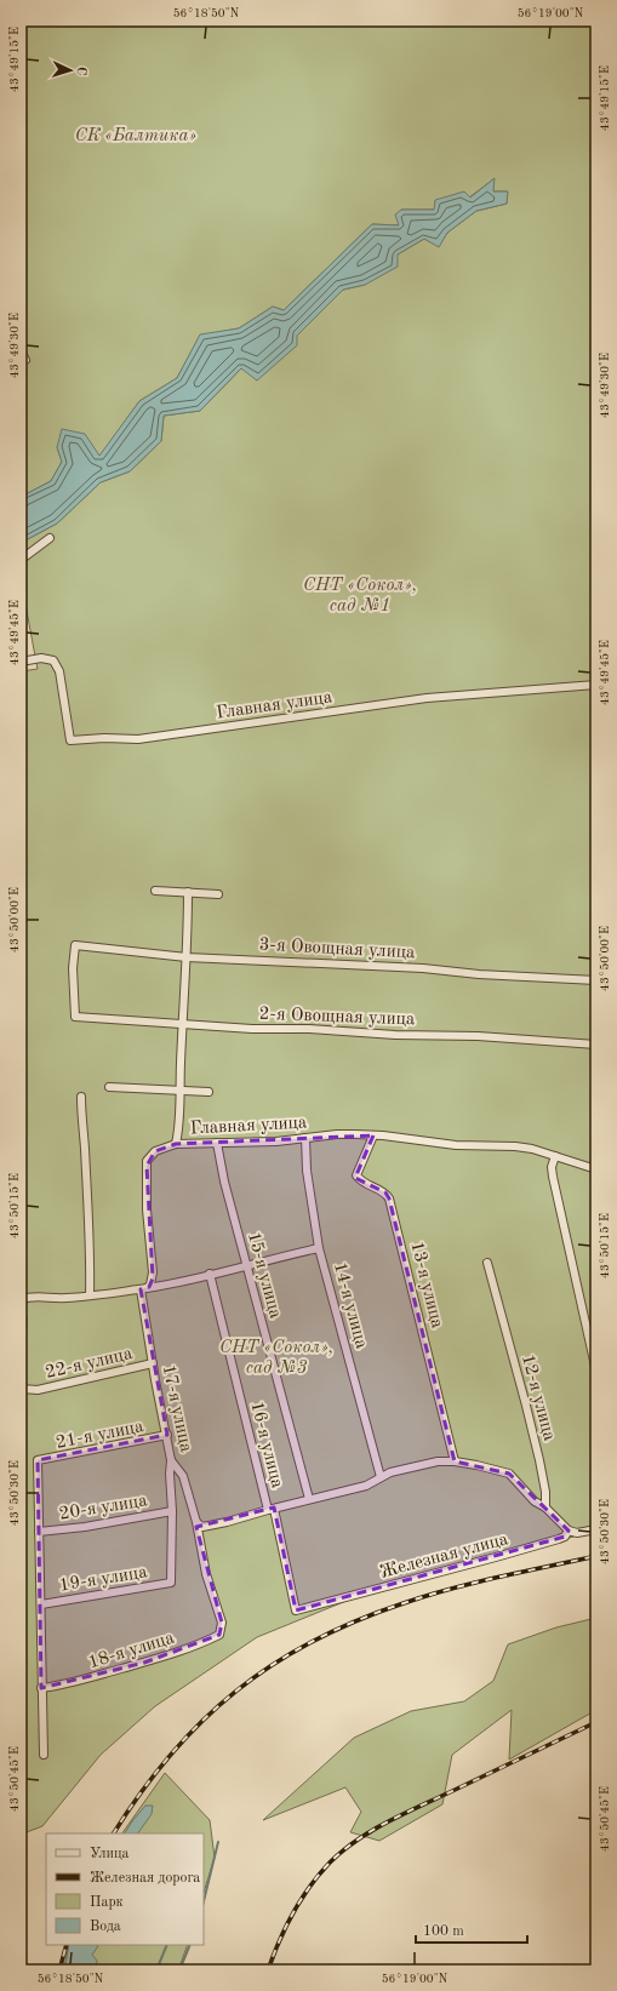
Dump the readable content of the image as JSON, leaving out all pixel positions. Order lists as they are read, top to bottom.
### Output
{
  "streets": {
    "street": [
      "Главная улица",
      "3-я Овощная улица",
      "2-я Овощная улица",
      "15-я улица",
      "13-я улица",
      "14-я улица",
      "22-я улица",
      "12-я улица",
      "17-я улица",
      "21-я улица",
      "16-я улица",
      "20-я улица",
      "Железная улица",
      "19-я улица",
      "18-я улица"
    ]
  },
  "crossings": [
    ["Главная улица", "15-я улица"],
    ["Главная улица", "13-я улица"],
    ["Главная улица", "14-я улица"],
    ["Главная улица", "17-я улица"],
    ["3-я Овощная улица", "2-я Овощная улица"],
    ["22-я улица", "17-я улица"],
    ["17-я улица", "21-я улица"],
    ["17-я улица", "18-я улица"],
    ["21-я улица", "20-я улица"],
    ["16-я улица", "Железная улица"],
    ["20-я улица", "19-я улица"]
  ],
  "parks": ["СК «Балтика»", "СНТ «Сокол», сад №1", "СНТ «Сокол», сад №3"],
  "legend": [
    "Улица",
    "Железная дорога",
    "Парк",
    "Вода"
  ],
  "scale_bar": "100 m",
  "north": "right",
  "coordinates": [
    "56°18'50\"N",
    "56°19'00\"N",
    "43°49'15\"E",
    "43°49'30\"E",
    "43°49'45\"E",
    "43°50'00\"E",
    "43°50'15\"E",
    "43°50'30\"E",
    "43°50'45\"E"
  ]
}
